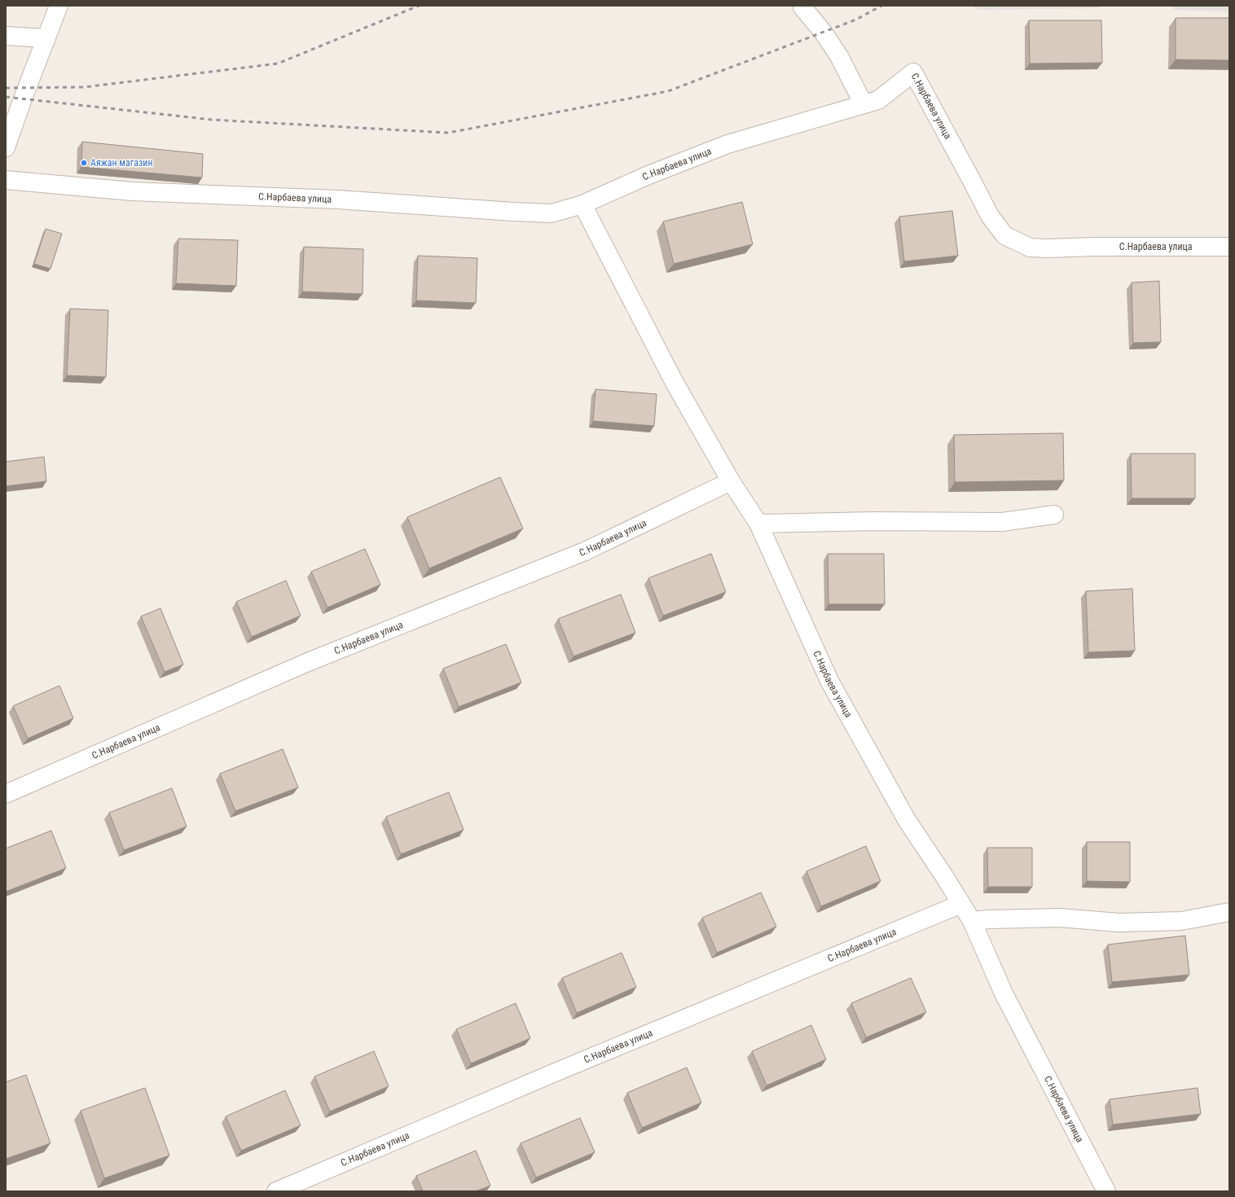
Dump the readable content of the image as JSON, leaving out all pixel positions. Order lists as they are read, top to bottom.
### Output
{
  "streets": {
    "street": ["С.Нарбаева улица"]
  },
  "places": ["Аяжан магазин"]
}
